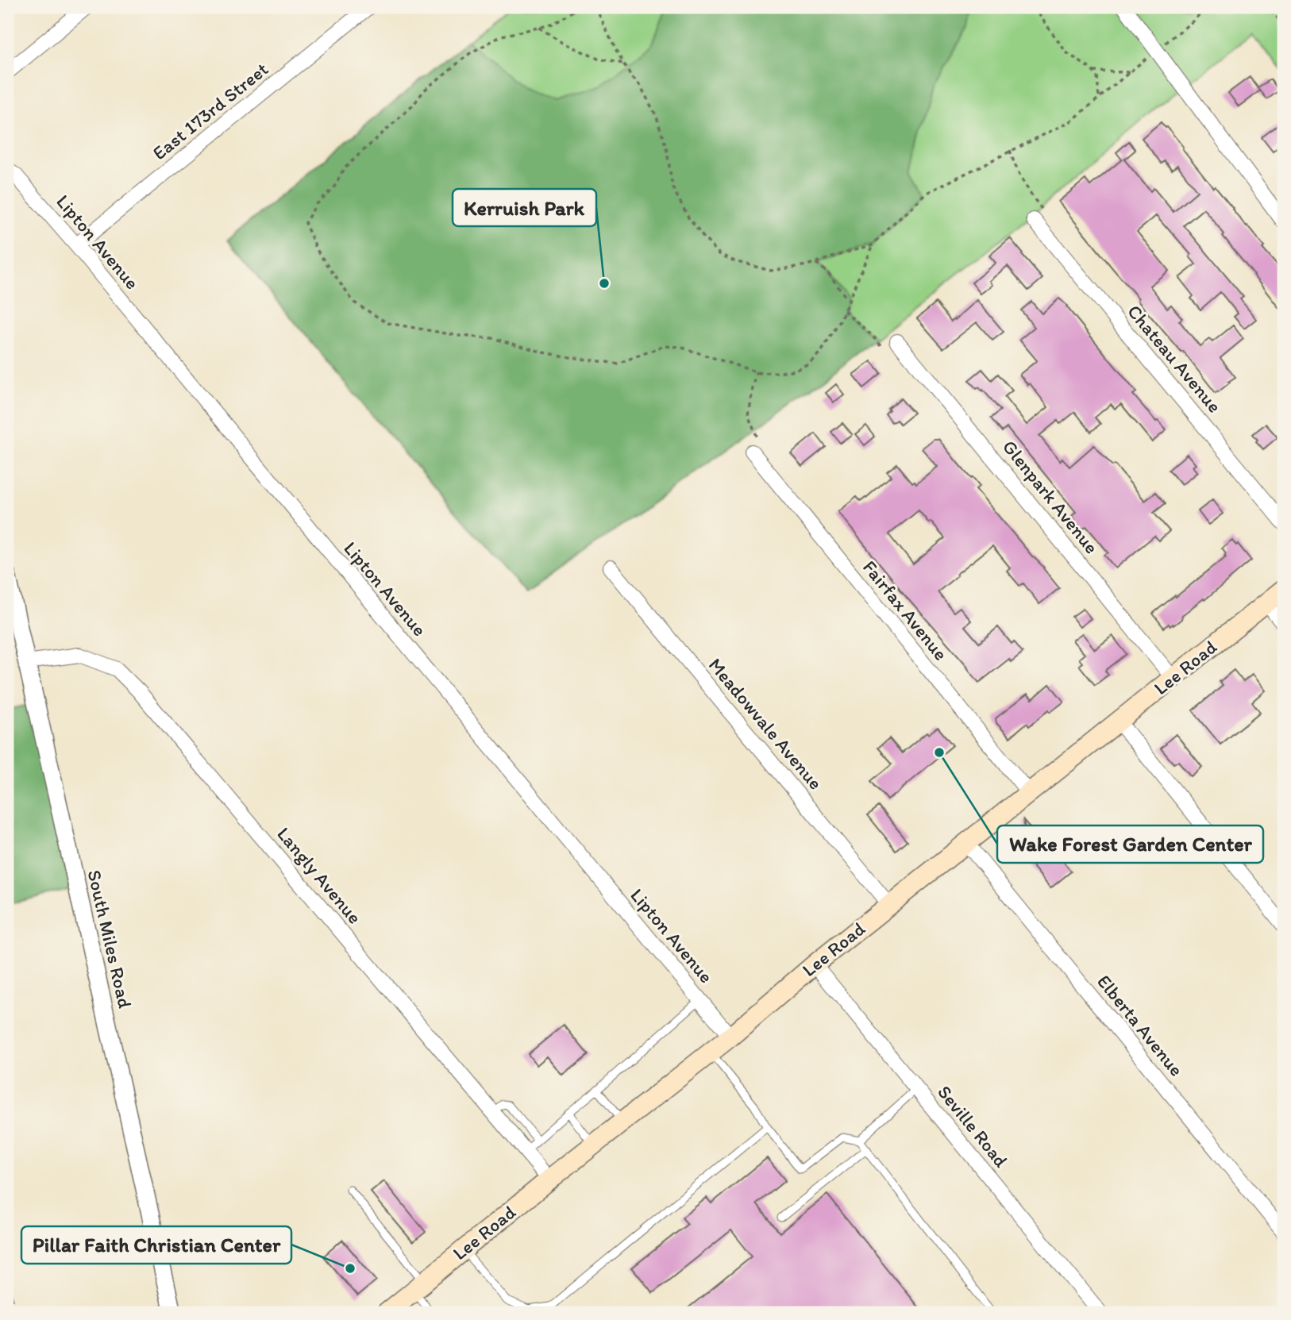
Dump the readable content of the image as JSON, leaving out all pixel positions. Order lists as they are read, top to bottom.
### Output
{
  "streets": {
    "main road": ["Lee Road"],
    "street": [
      "East 173rd Street",
      "Lipton Avenue",
      "Chateau Avenue",
      "Glenpark Avenue",
      "Fairfax Avenue",
      "Meadowvale Avenue",
      "Langly Avenue",
      "South Miles Road",
      "Elberta Avenue",
      "Seville Road"
    ]
  },
  "crossings": [
    ["East 173rd Street", "Lipton Avenue"],
    ["Lipton Avenue", "Lee Road"],
    ["Glenpark Avenue", "Lee Road"],
    ["Fairfax Avenue", "Lee Road"],
    ["Lee Road", "Meadowvale Avenue"],
    ["Lee Road", "Langly Avenue"],
    ["Lee Road", "Elberta Avenue"],
    ["Lee Road", "Seville Road"],
    ["Langly Avenue", "South Miles Road"]
  ],
  "places": ["Kerruish Park", "Wake Forest Garden Center", "Pillar Faith Christian Center"]
}
